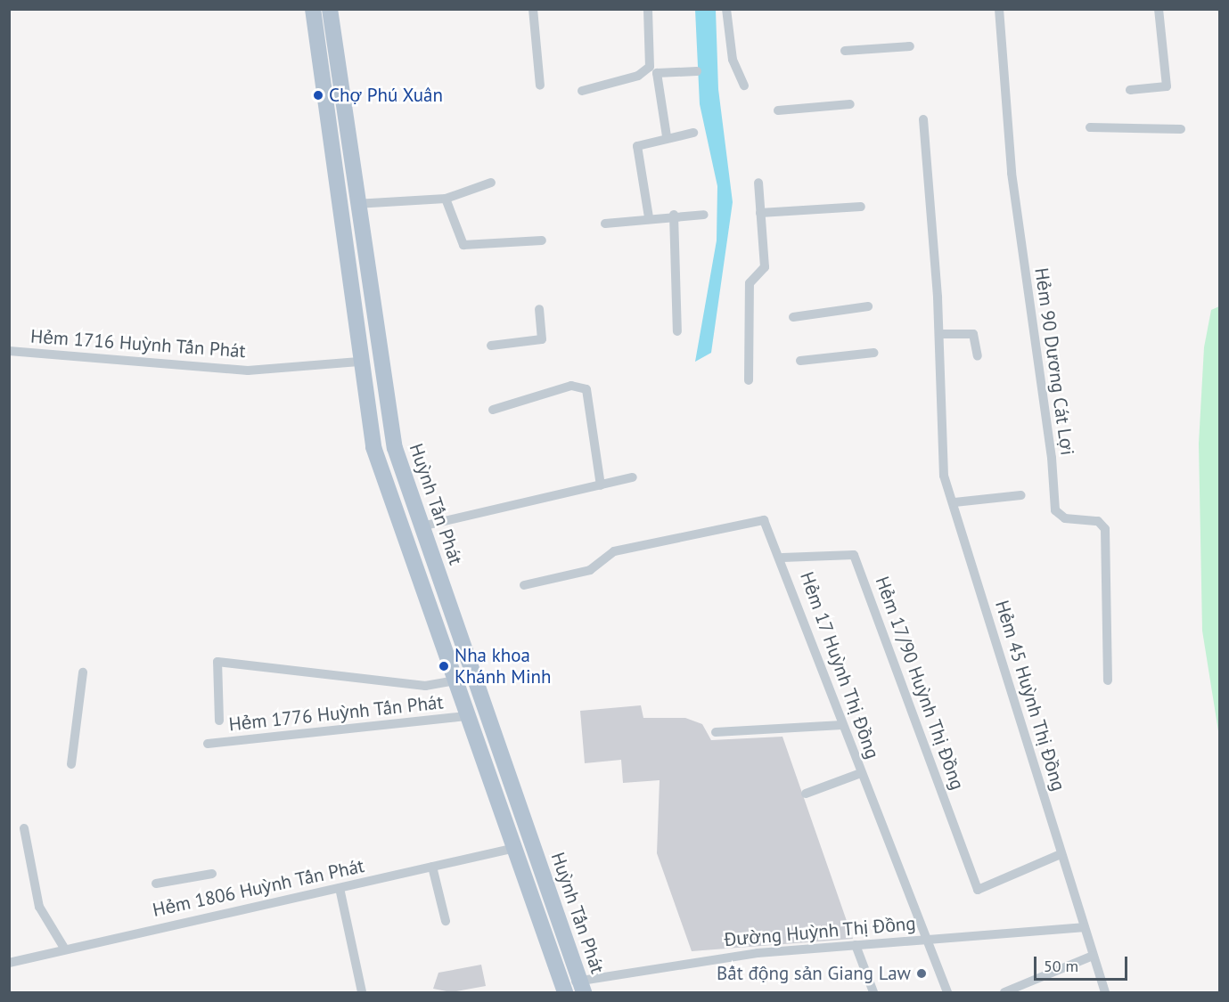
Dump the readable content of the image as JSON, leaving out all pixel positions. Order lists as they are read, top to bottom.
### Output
{
  "streets": {
    "main road": ["Huỳnh Tấn Phát"],
    "street": [
      "Hẻm 1716 Huỳnh Tấn Phát",
      "Hẻm 90 Dương Cát Lợi",
      "Hẻm 17 Huỳnh Thị Đồng",
      "Hẻm 17/90 Huỳnh Thị Đồng",
      "Hẻm 45 Huỳnh Thị Đồng",
      "Hẻm 1776 Huỳnh Tấn Phát",
      "Hẻm 1806 Huỳnh Tấn Phát",
      "Đường Huỳnh Thị Đồng"
    ]
  },
  "crossings": [
    ["Hẻm 1716 Huỳnh Tấn Phát", "Huỳnh Tấn Phát"],
    ["Huỳnh Tấn Phát", "Hẻm 1776 Huỳnh Tấn Phát"],
    ["Huỳnh Tấn Phát", "Hẻm 1806 Huỳnh Tấn Phát"],
    ["Huỳnh Tấn Phát", "Đường Huỳnh Thị Đồng"],
    ["Hẻm 17 Huỳnh Thị Đồng", "Hẻm 17/90 Huỳnh Thị Đồng"],
    ["Hẻm 17 Huỳnh Thị Đồng", "Đường Huỳnh Thị Đồng"],
    ["Hẻm 17/90 Huỳnh Thị Đồng", "Hẻm 45 Huỳnh Thị Đồng"],
    ["Hẻm 45 Huỳnh Thị Đồng", "Đường Huỳnh Thị Đồng"]
  ],
  "places": ["Chợ Phú Xuân", "Nha khoa Khánh Minh", "Bất động sản Giang Law"],
  "scale_bar": "50 m"
}
